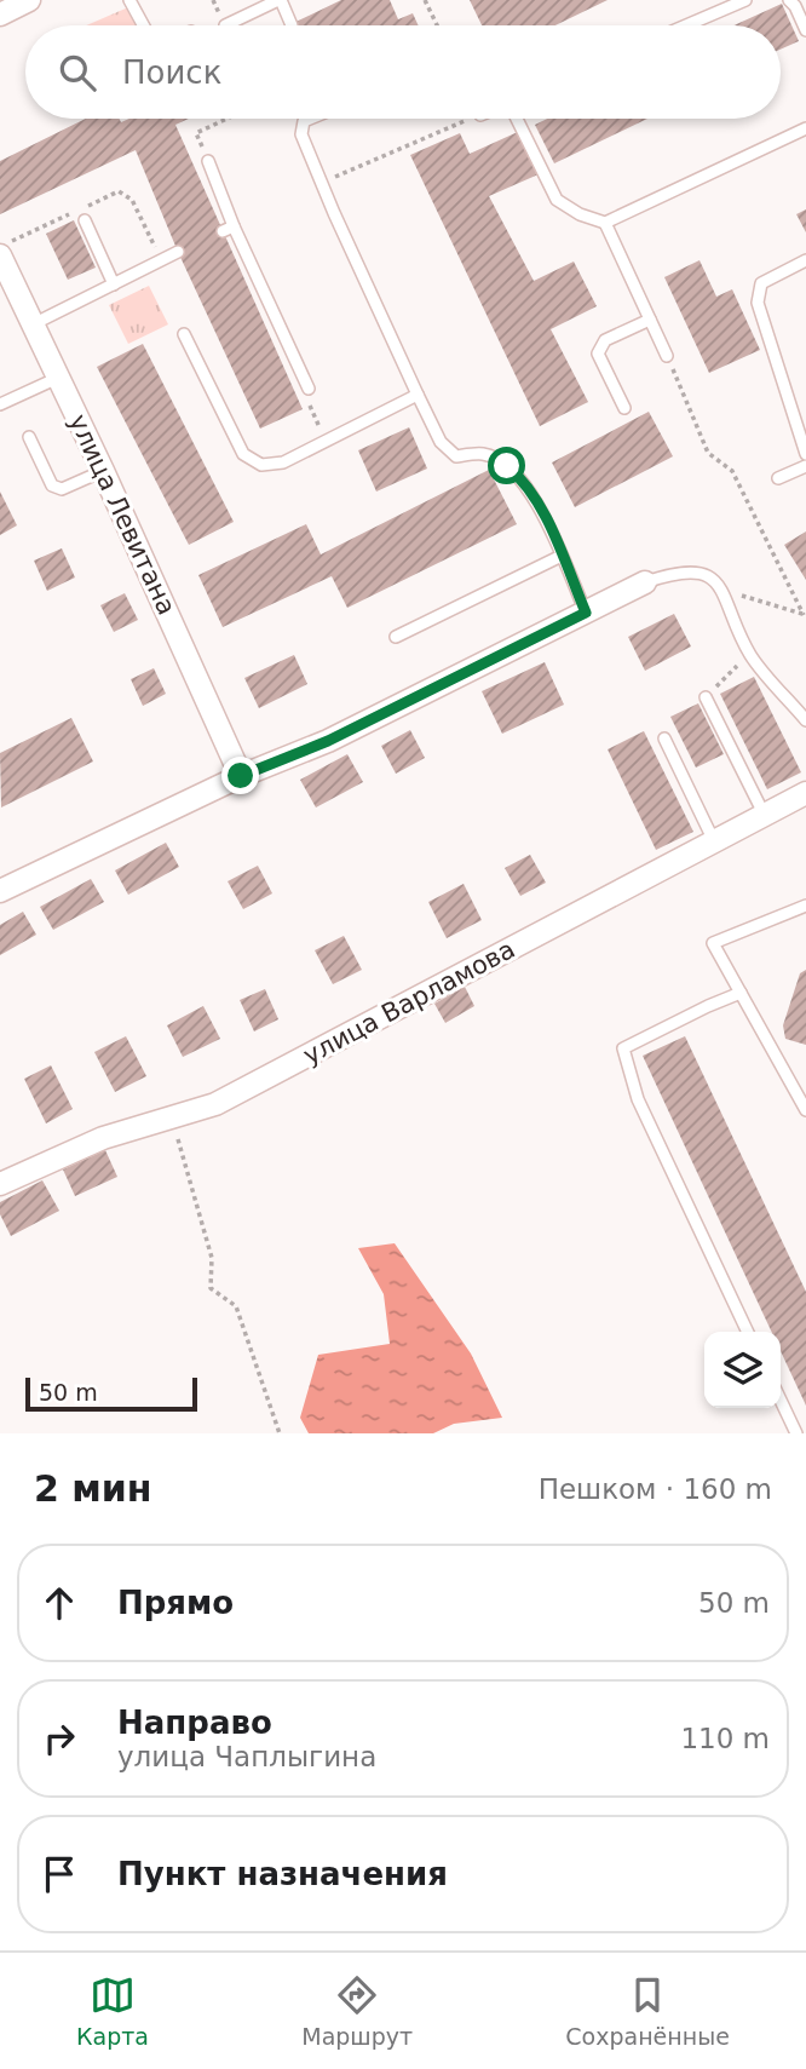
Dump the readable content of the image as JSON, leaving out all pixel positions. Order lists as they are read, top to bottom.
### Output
{
  "streets": {
    "street": ["улица Левитана", "улица Варламова"]
  },
  "scale_bar": "50 m",
  "page": {
    "search": "Поиск",
    "scale": "50 m",
    "heading": ["2 мин", "Пешком · 160 m"],
    "list": [
      ["Прямо", "50 m"],
      ["Направо", "улица Чаплыгина", "110 m"],
      "Пункт назначения"
    ],
    "nav": ["Карта", "Маршрут", "Сохранённые"]
  }
}
